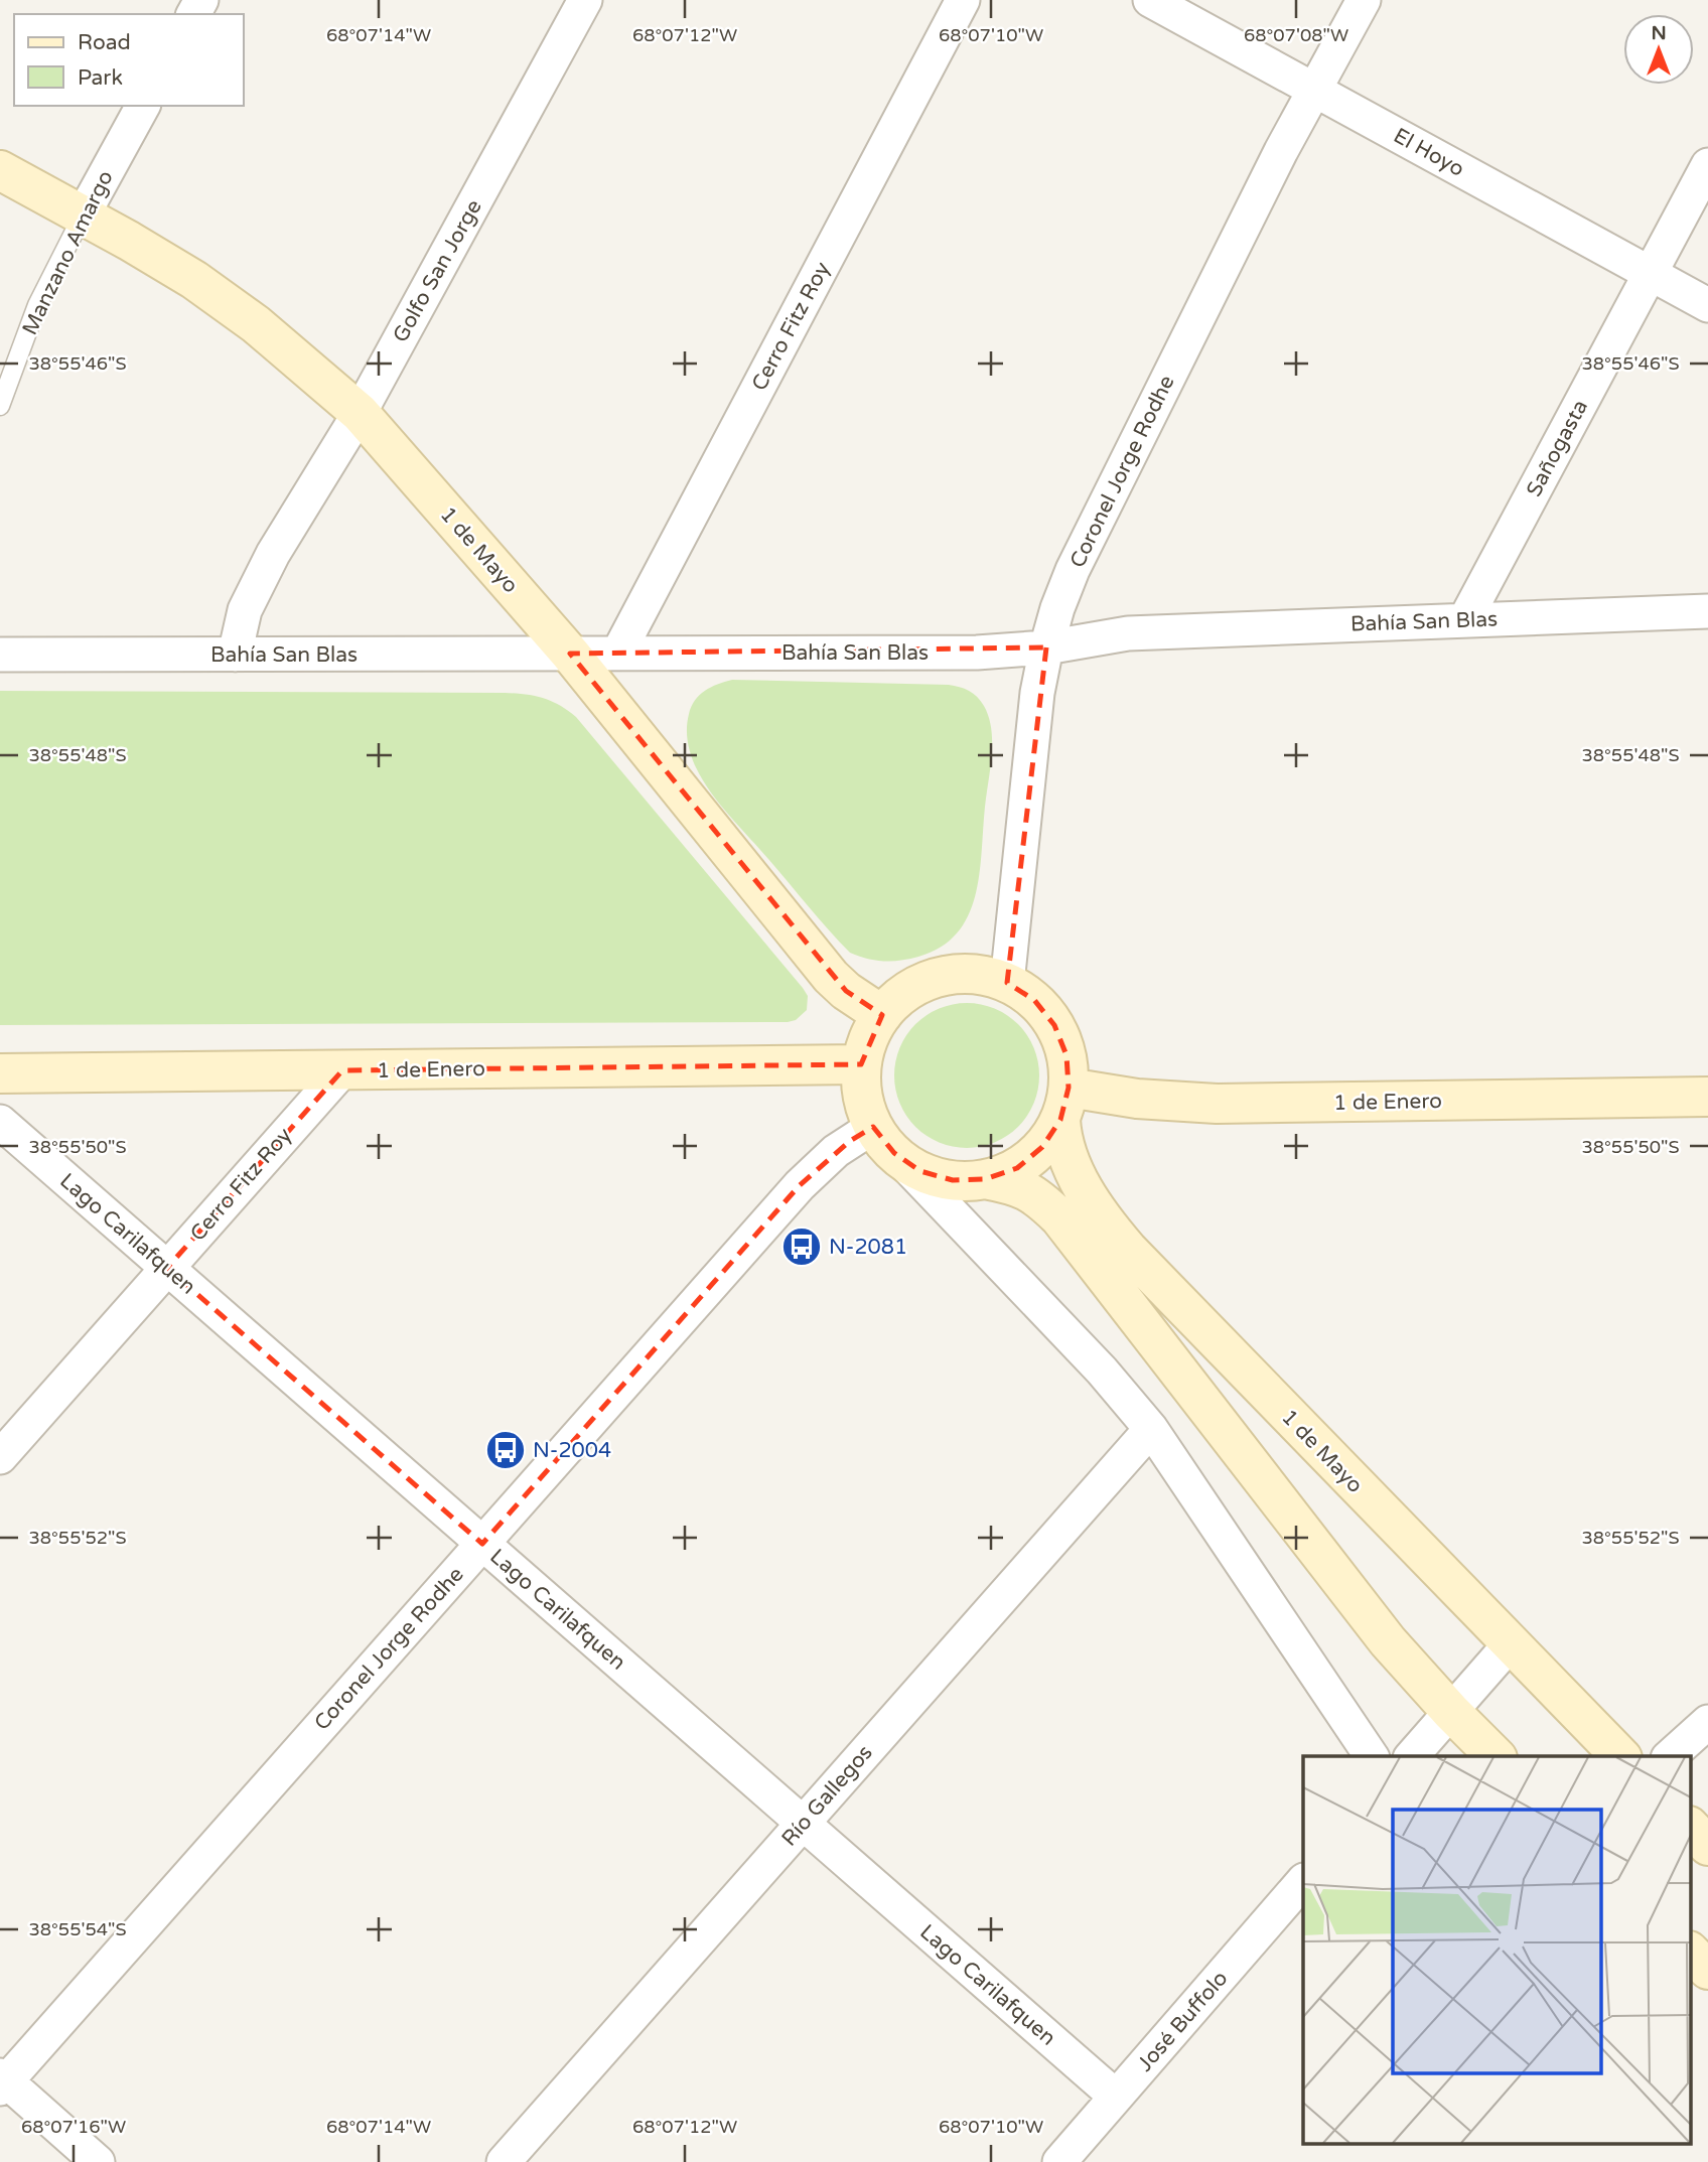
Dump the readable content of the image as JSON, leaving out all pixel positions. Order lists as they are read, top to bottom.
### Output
{
  "streets": {
    "main road": ["1 de Mayo", "1 de Enero"],
    "street": [
      "El Hoyo",
      "Manzano Amargo",
      "Golfo San Jorge",
      "Cerro Fitz Roy",
      "Sañogasta",
      "Coronel Jorge Rodhe",
      "Bahía San Blas",
      "Lago Carilafquen",
      "Río Gallegos",
      "José Buffolo"
    ]
  },
  "crossings": [
    ["El Hoyo", "Sañogasta"],
    ["El Hoyo", "Coronel Jorge Rodhe"],
    ["Manzano Amargo", "1 de Mayo"],
    ["Golfo San Jorge", "1 de Mayo"],
    ["Golfo San Jorge", "Bahía San Blas"],
    ["Cerro Fitz Roy", "Bahía San Blas"],
    ["Cerro Fitz Roy", "1 de Enero"],
    ["Cerro Fitz Roy", "Lago Carilafquen"],
    ["Sañogasta", "Bahía San Blas"],
    ["Coronel Jorge Rodhe", "1 de Mayo"],
    ["Coronel Jorge Rodhe", "Bahía San Blas"],
    ["Coronel Jorge Rodhe", "1 de Enero"],
    ["Coronel Jorge Rodhe", "Lago Carilafquen"],
    ["1 de Mayo", "Bahía San Blas"],
    ["1 de Mayo", "1 de Enero"],
    ["Lago Carilafquen", "Río Gallegos"],
    ["Lago Carilafquen", "José Buffolo"]
  ],
  "places": {
    "bus stop": ["N-2081", "N-2004"]
  },
  "legend": ["Road", "Park"],
  "north": "top",
  "coordinates": [
    "68°07'14\"W",
    "68°07'12\"W",
    "68°07'10\"W",
    "68°07'08\"W",
    "38°55'46\"S",
    "38°55'48\"S",
    "38°55'50\"S",
    "38°55'52\"S",
    "38°55'54\"S",
    "68°07'16\"W"
  ]
}
